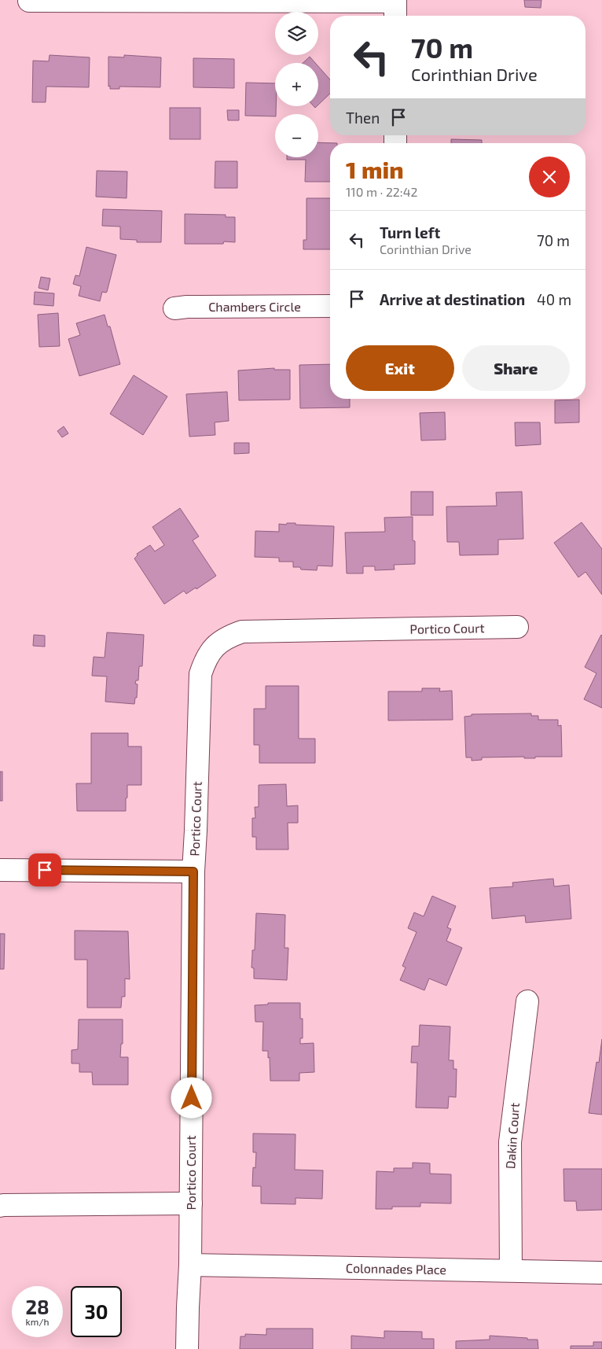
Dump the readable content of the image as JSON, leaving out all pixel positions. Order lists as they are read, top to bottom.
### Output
{
  "streets": {
    "street": [
      "Chambers Circle",
      "Portico Court",
      "Dakin Court",
      "Colonnades Place"
    ]
  },
  "crossings": [
    ["Portico Court", "Colonnades Place"],
    ["Dakin Court", "Colonnades Place"]
  ],
  "page": {
    "map_buttons": ["+", "−"],
    "turn": ["70 m", "Corinthian Drive"],
    "then": "Then",
    "heading": ["1 min", "110 m · 22:42"],
    "list": [
      {
        "name": "Turn left",
        "note": "Corinthian Drive",
        "value": "70 m"
      },
      {
        "name": "Arrive at destination",
        "value": "40 m"
      }
    ],
    "buttons": ["Exit", "Share"],
    "speed": "28 km/h",
    "limit": "30"
  }
}
